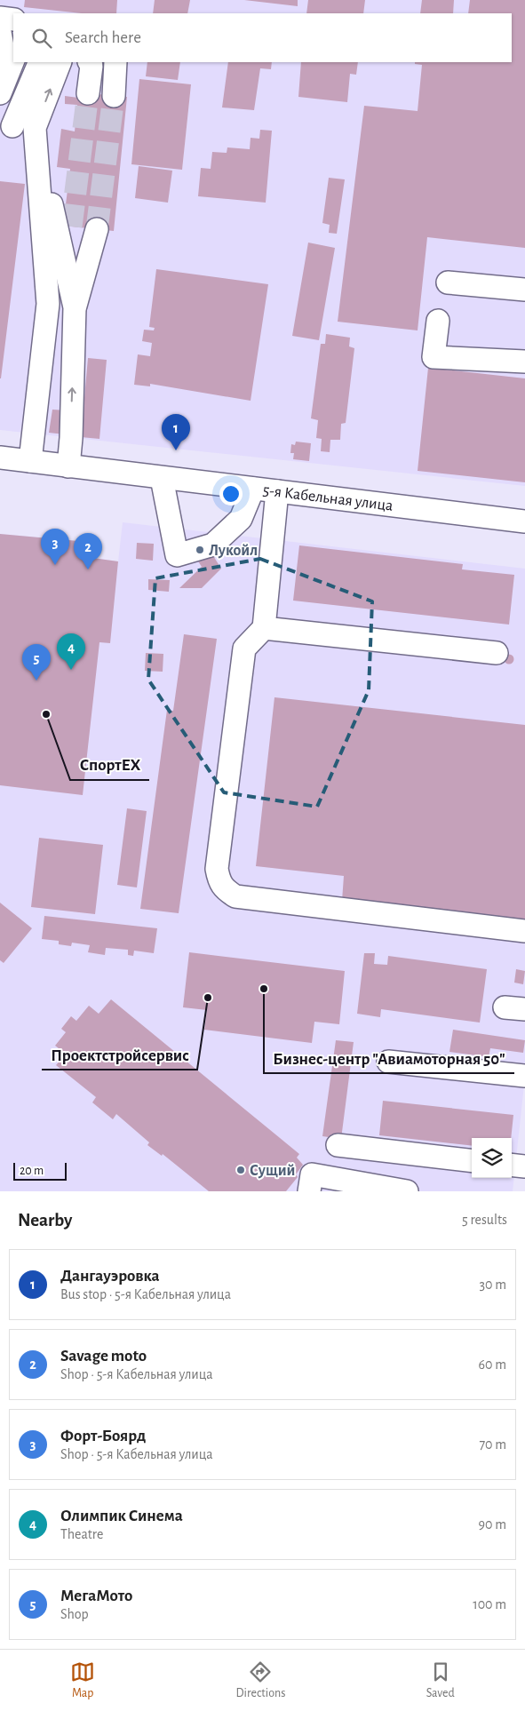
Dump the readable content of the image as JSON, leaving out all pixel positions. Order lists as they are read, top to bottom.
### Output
{
  "streets": {
    "street": ["5-я Кабельная улица"]
  },
  "places": [
    "Лукойл",
    "СпортEX",
    "Бизнес-центр \"Авиамоторная 50\"",
    "Проектстройсервис",
    "Сущий"
  ],
  "scale_bar": "20 m",
  "page": {
    "search": "Search here",
    "pins": [
      "1",
      "3",
      "2",
      "4",
      "5"
    ],
    "scale": "20 m",
    "heading": ["Nearby", "5 results"],
    "list": [
      {
        "mark": "1",
        "name": "Дангауэровка",
        "note": "Bus stop · 5-я Кабельная улица",
        "value": "30 m"
      },
      {
        "mark": "2",
        "name": "Savage moto",
        "note": "Shop · 5-я Кабельная улица",
        "value": "60 m"
      },
      {
        "mark": "3",
        "name": "Форт-Боярд",
        "note": "Shop · 5-я Кабельная улица",
        "value": "70 m"
      },
      {
        "mark": "4",
        "name": "Олимпик Синема",
        "note": "Theatre",
        "value": "90 m"
      },
      {
        "mark": "5",
        "name": "МегаМото",
        "note": "Shop",
        "value": "100 m"
      }
    ],
    "nav": ["Map", "Directions", "Saved"]
  }
}
